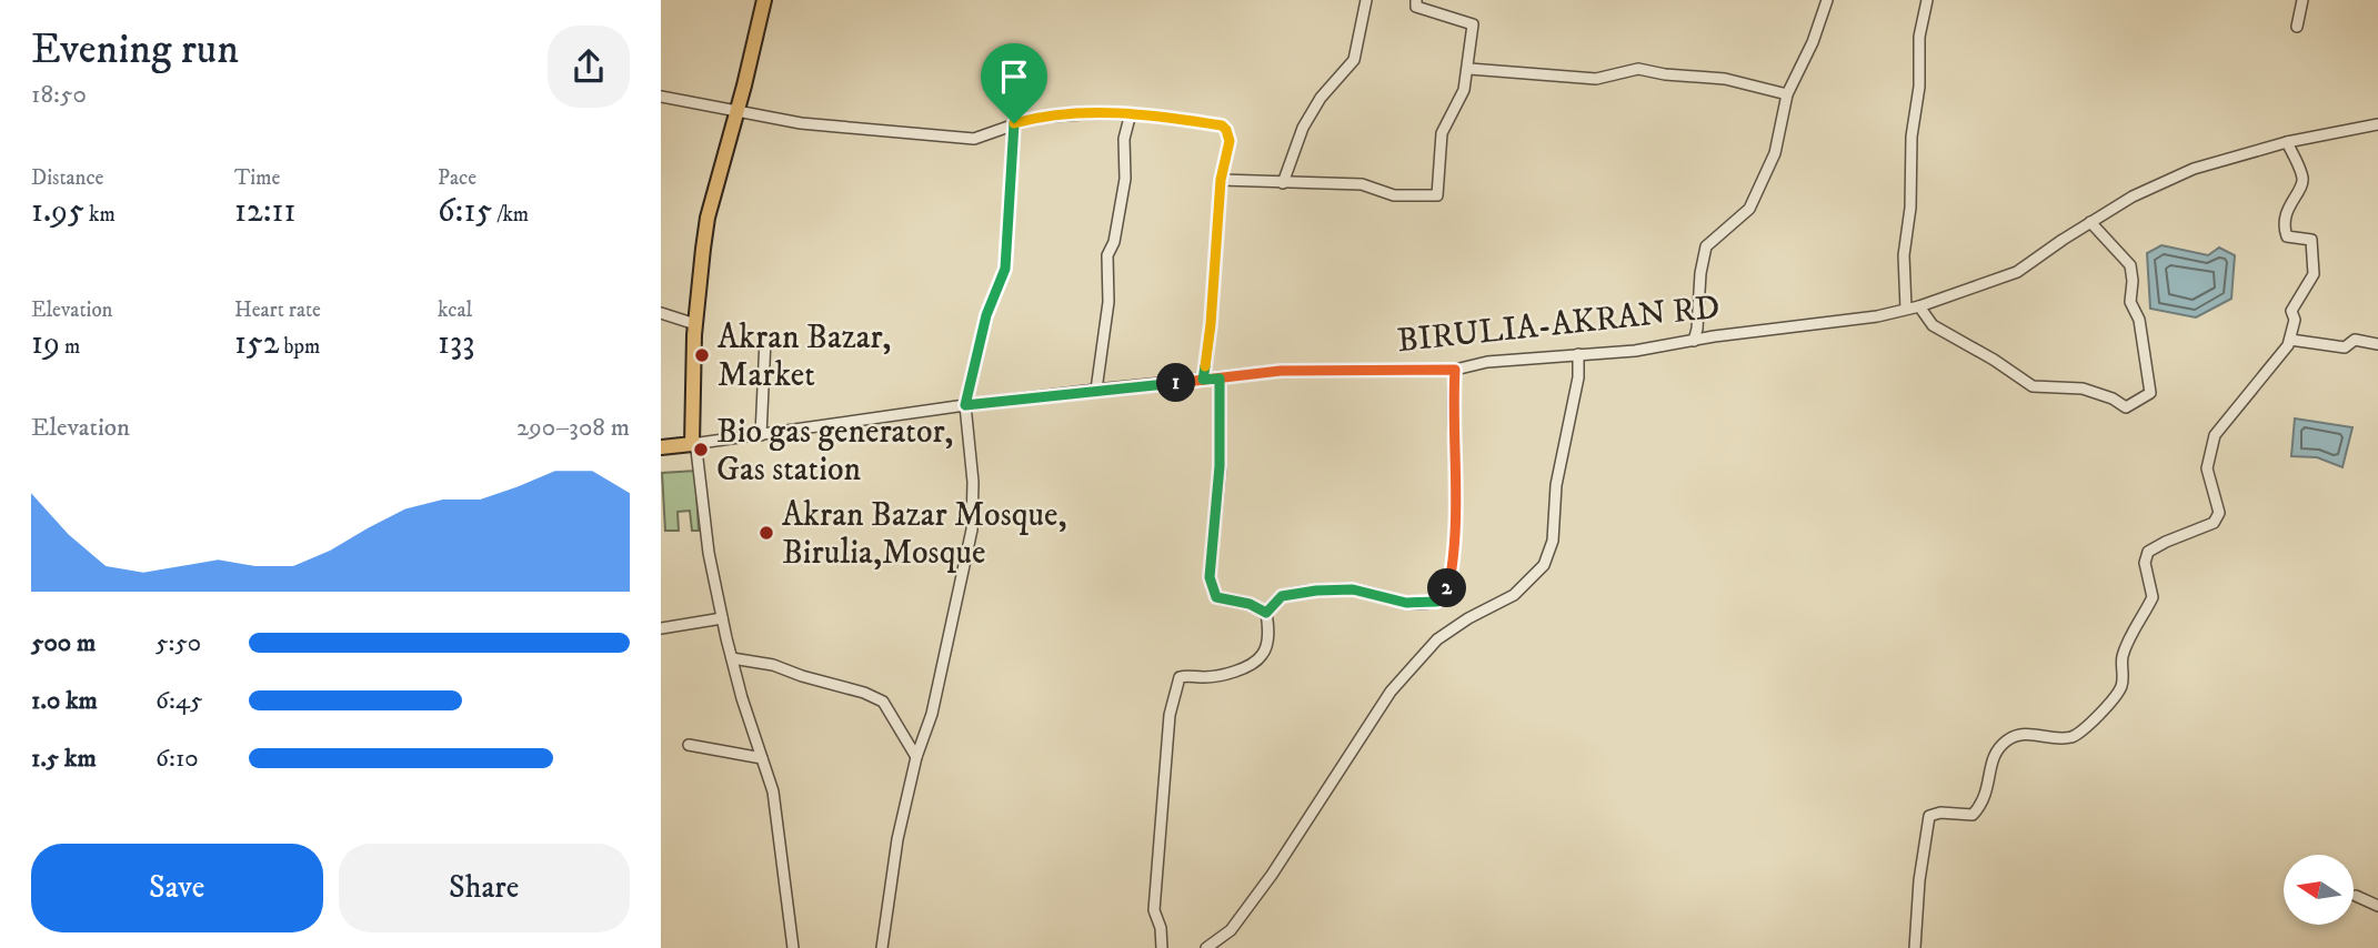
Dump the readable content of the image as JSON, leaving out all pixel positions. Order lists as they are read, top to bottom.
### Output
{
  "streets": {
    "highway": ["BIRULIA-AKRAN RD"]
  },
  "places": ["Akran Bazar, Market", "Bio gas generator, Gas station", "Akran Bazar Mosque, Birulia,Mosque"],
  "north": "left",
  "page": {
    "heading": ["Evening run", "18:50"],
    "stats": [
      ["Distance", "1.95 km"],
      ["Time", "12:11"],
      ["Pace", "6:15 /km"],
      ["Elevation", "19 m"],
      ["Heart rate", "152 bpm"],
      ["kcal", "133"]
    ],
    "pins": ["1", "2"],
    "chart": ["Elevation", "290–308 m"],
    "list": [
      {
        "name": "500 m",
        "note": "5:50"
      },
      {
        "name": "1.0 km",
        "note": "6:45"
      },
      {
        "name": "1.5 km",
        "note": "6:10"
      }
    ],
    "buttons": ["Save", "Share"]
  }
}
